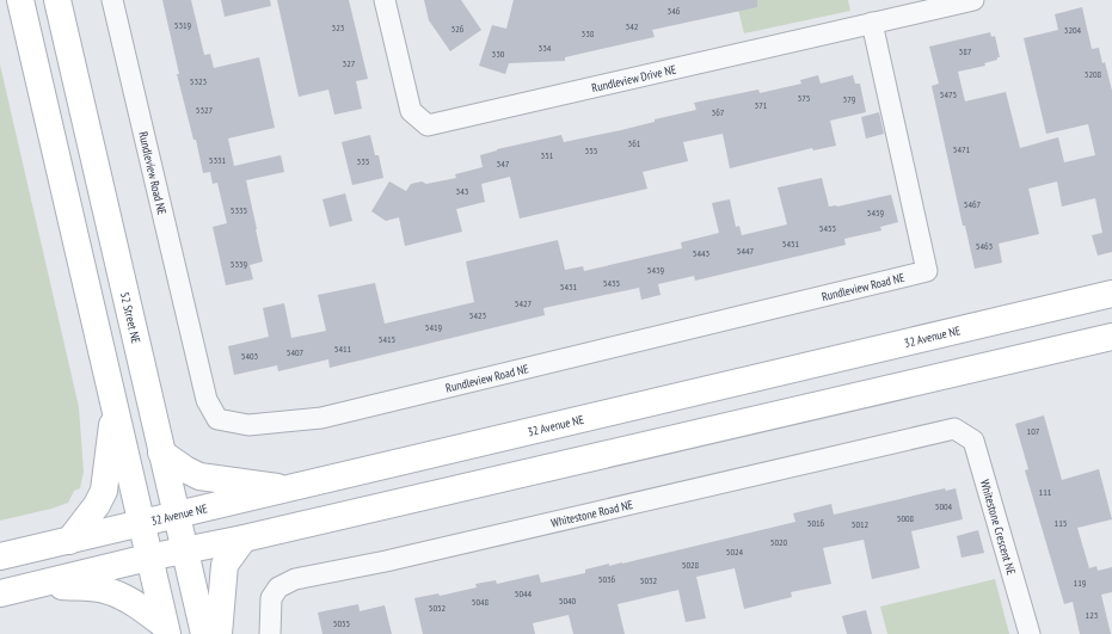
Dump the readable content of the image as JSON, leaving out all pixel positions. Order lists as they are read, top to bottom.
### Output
{
  "streets": {
    "main road": ["52 Street NE", "32 Avenue NE"],
    "street": [
      "Rundleview Drive NE",
      "Rundleview Road NE",
      "Whitestone Road NE",
      "Whitestone Crescent NE"
    ]
  },
  "crossings": [
    ["Rundleview Drive NE", "Rundleview Road NE"],
    ["52 Street NE", "32 Avenue NE"],
    ["Whitestone Road NE", "Whitestone Crescent NE"]
  ],
  "house_numbers": [
    "346",
    "5319",
    "342",
    "323",
    "326",
    "3204",
    "338",
    "334",
    "387",
    "330",
    "327",
    "3208",
    "5323",
    "5475",
    "375",
    "379",
    "371",
    "5327",
    "367",
    "361",
    "5471",
    "355",
    "351",
    "5331",
    "335",
    "347",
    "343",
    "5467",
    "5335",
    "5459",
    "5455",
    "5451",
    "5463",
    "5447",
    "5443",
    "5339",
    "5439",
    "5435",
    "5431",
    "5427",
    "5423",
    "5419",
    "5415",
    "5411",
    "5407",
    "5403",
    "107",
    "111",
    "5004",
    "5008",
    "5016",
    "115",
    "5012",
    "5020",
    "5024",
    "5028",
    "5036",
    "5032",
    "119",
    "5044",
    "5040",
    "5048",
    "5052",
    "123",
    "5055"
  ]
}
